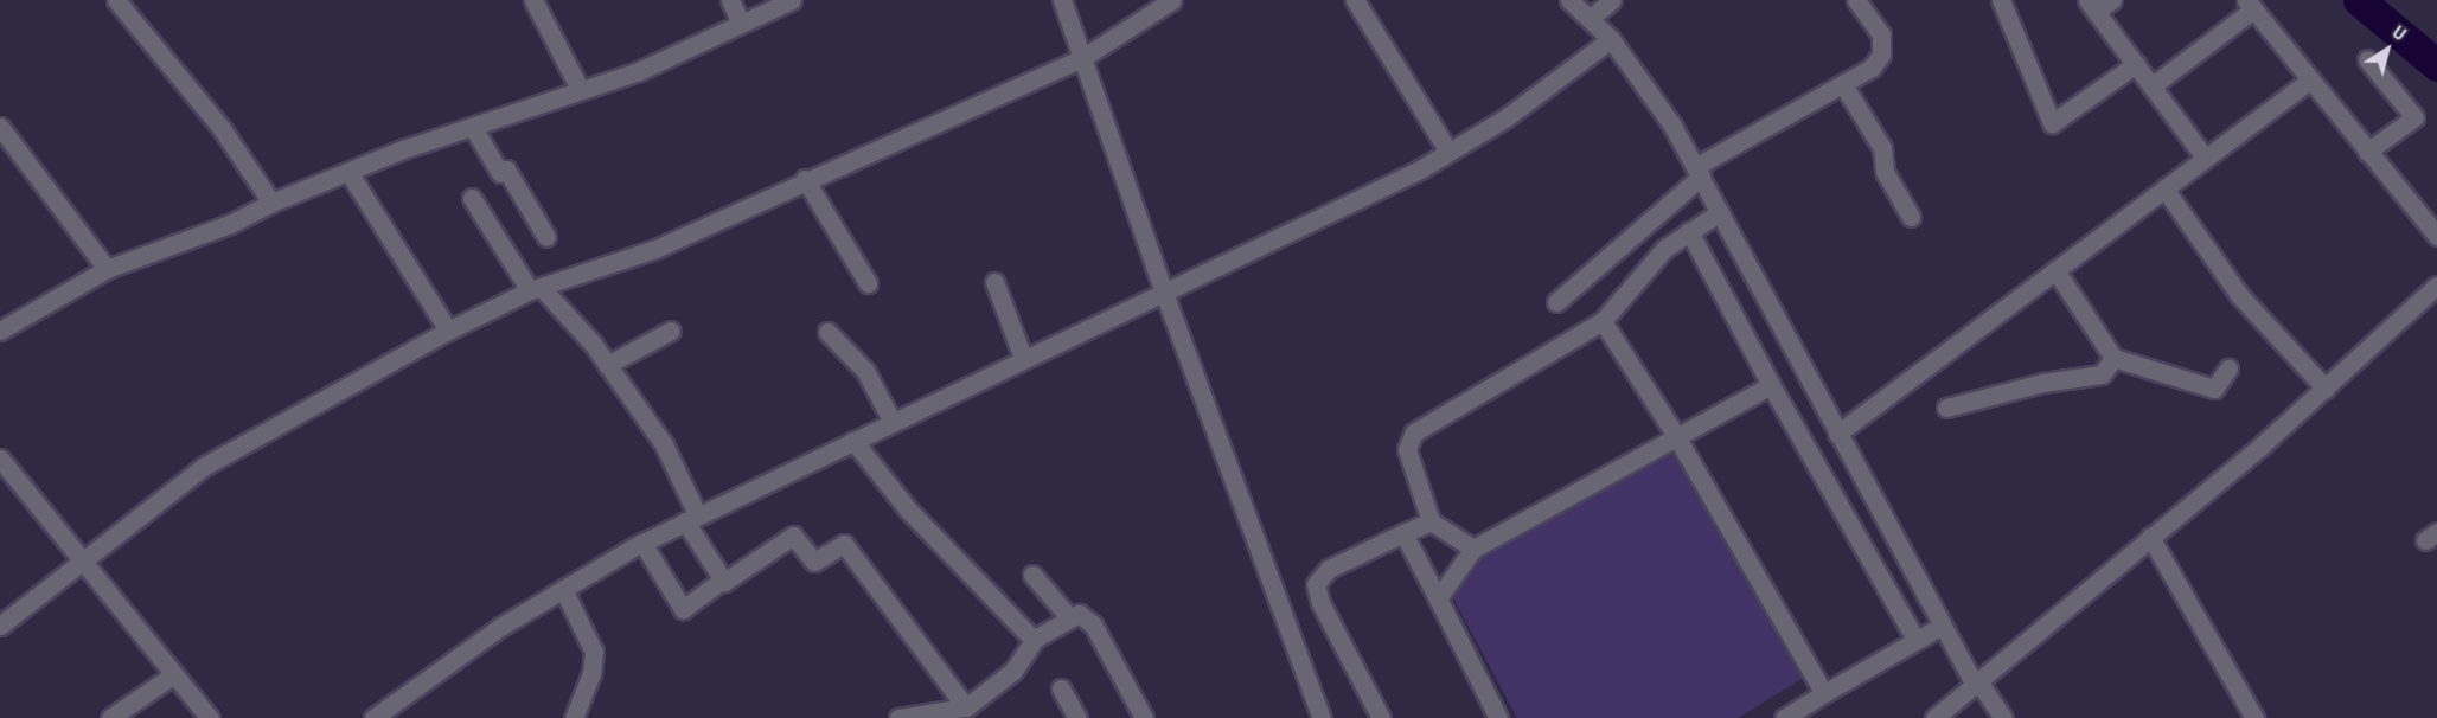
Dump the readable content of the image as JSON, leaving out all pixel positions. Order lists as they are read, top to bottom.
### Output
{
  "north": "top right"
}
